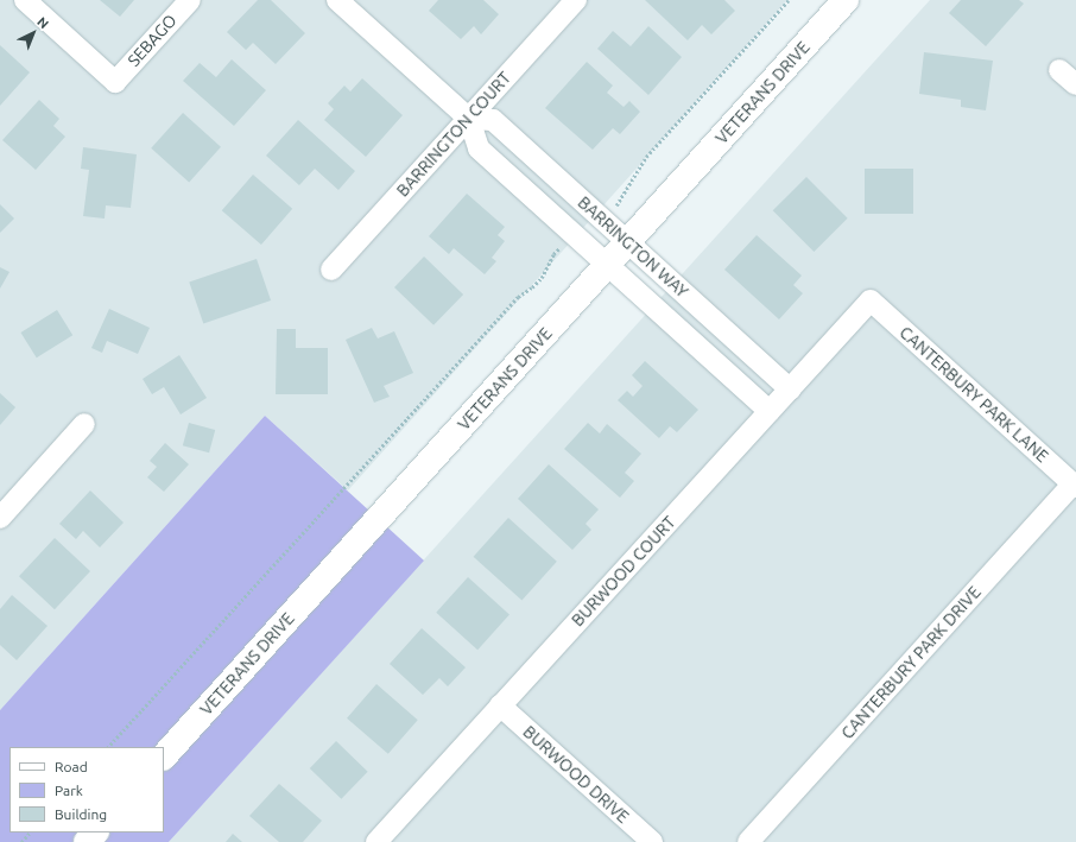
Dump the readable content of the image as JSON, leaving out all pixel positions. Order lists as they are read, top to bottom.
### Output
{
  "streets": {
    "street": [
      "SEBAGO",
      "VETERANS DRIVE",
      "BARRINGTON COURT",
      "BARRINGTON WAY",
      "CANTERBURY PARK LANE",
      "BURWOOD COURT",
      "CANTERBURY PARK DRIVE",
      "BURWOOD DRIVE"
    ]
  },
  "crossings": [
    ["VETERANS DRIVE", "BARRINGTON WAY"],
    ["BARRINGTON COURT", "BARRINGTON WAY"],
    ["BARRINGTON WAY", "BURWOOD COURT"],
    ["CANTERBURY PARK LANE", "BURWOOD COURT"],
    ["CANTERBURY PARK LANE", "CANTERBURY PARK DRIVE"],
    ["BURWOOD COURT", "BURWOOD DRIVE"]
  ],
  "legend": ["Road", "Park", "Building"],
  "north": "top right"
}
